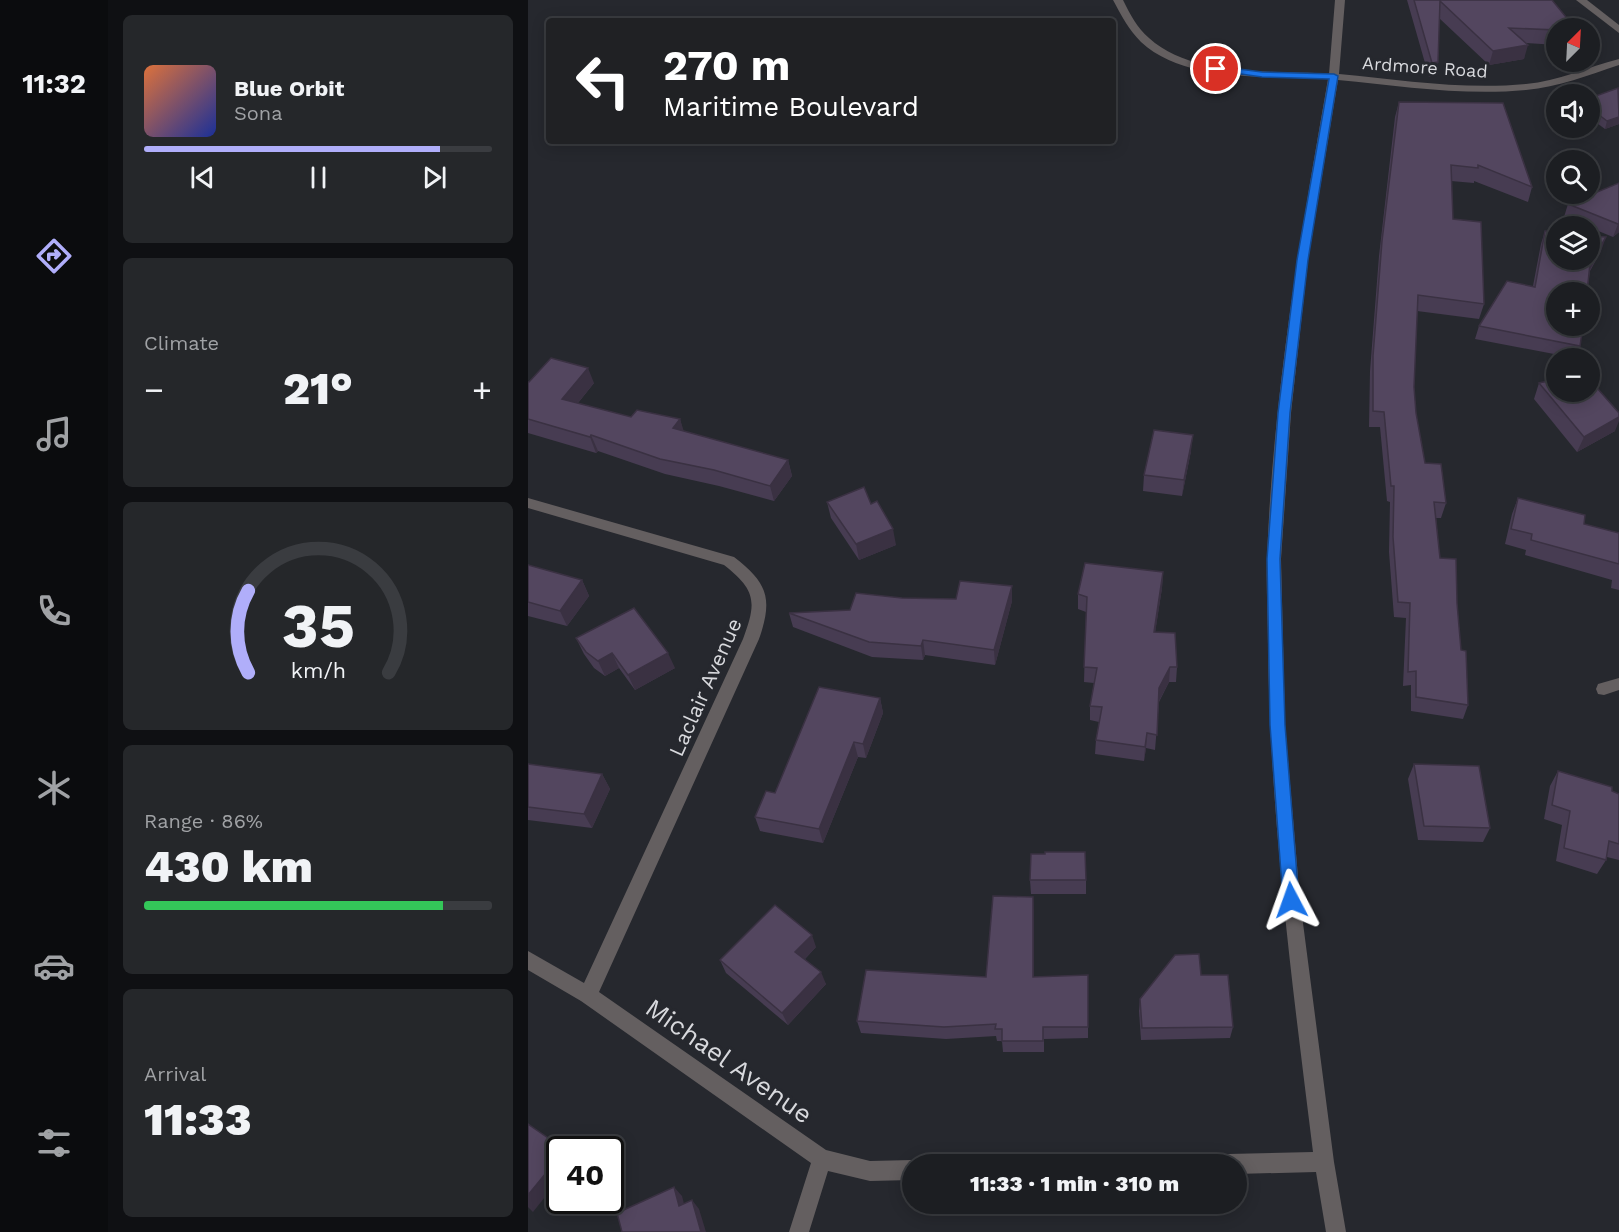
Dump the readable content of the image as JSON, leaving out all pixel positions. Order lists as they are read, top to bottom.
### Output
{
  "streets": {
    "street": ["Ardmore Road", "Laclair Avenue", "Michael Avenue"]
  },
  "crossings": [
    ["Laclair Avenue", "Michael Avenue"]
  ],
  "north": "top right",
  "page": {
    "tabs": "11:32",
    "map_buttons": ["+", "−"],
    "turn": ["270 m", "Maritime Boulevard"],
    "song": ["Blue Orbit", "Sona"],
    "tile": [
      "Climate",
      ["Range · 86%", "430 km"],
      ["Arrival", "11:33"]
    ],
    "heat": ["−", "21°", "+"],
    "limit": "40",
    "trip": "11:33 · 1 min · 310 m",
    "gauge": ["35", "km/h"]
  }
}
